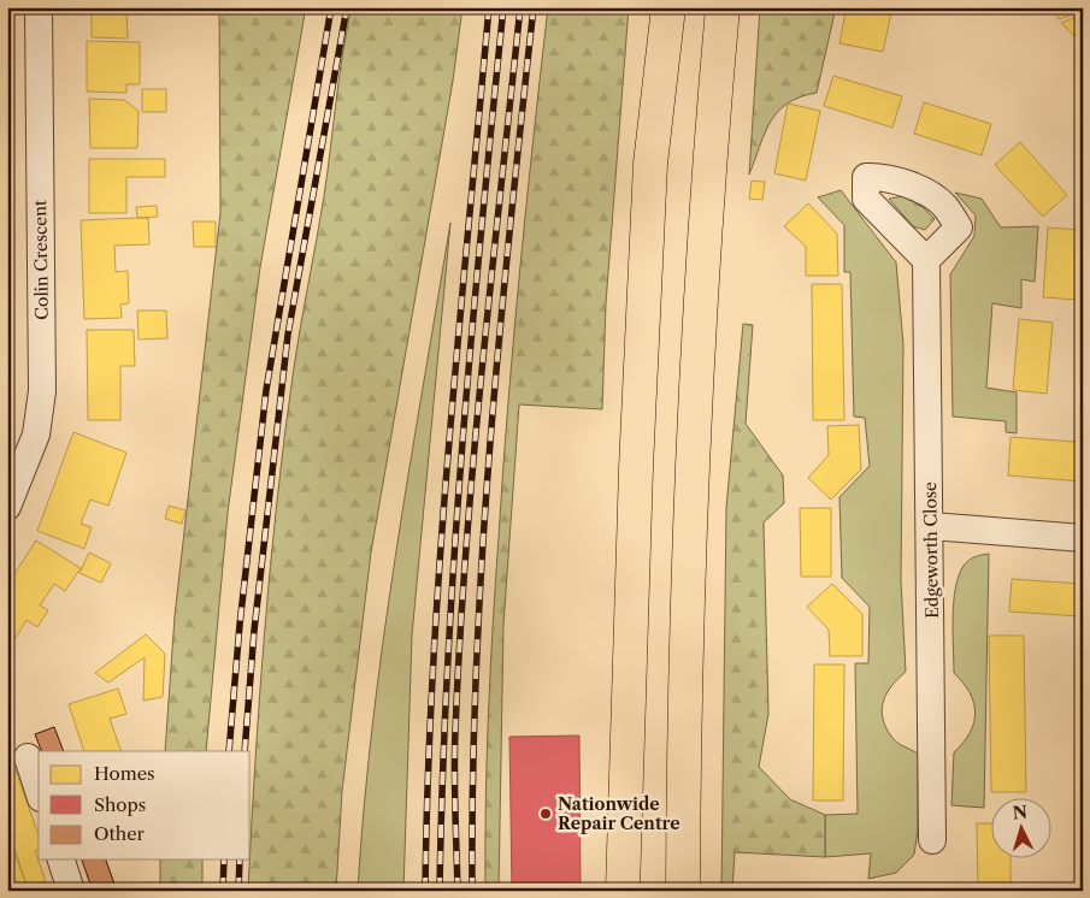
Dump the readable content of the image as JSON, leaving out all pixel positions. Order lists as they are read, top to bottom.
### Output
{
  "streets": {
    "street": ["Colin Crescent", "Edgeworth Close"]
  },
  "places": ["Nationwide Repair Centre"],
  "legend": ["Homes", "Shops", "Other"],
  "north": "top"
}
